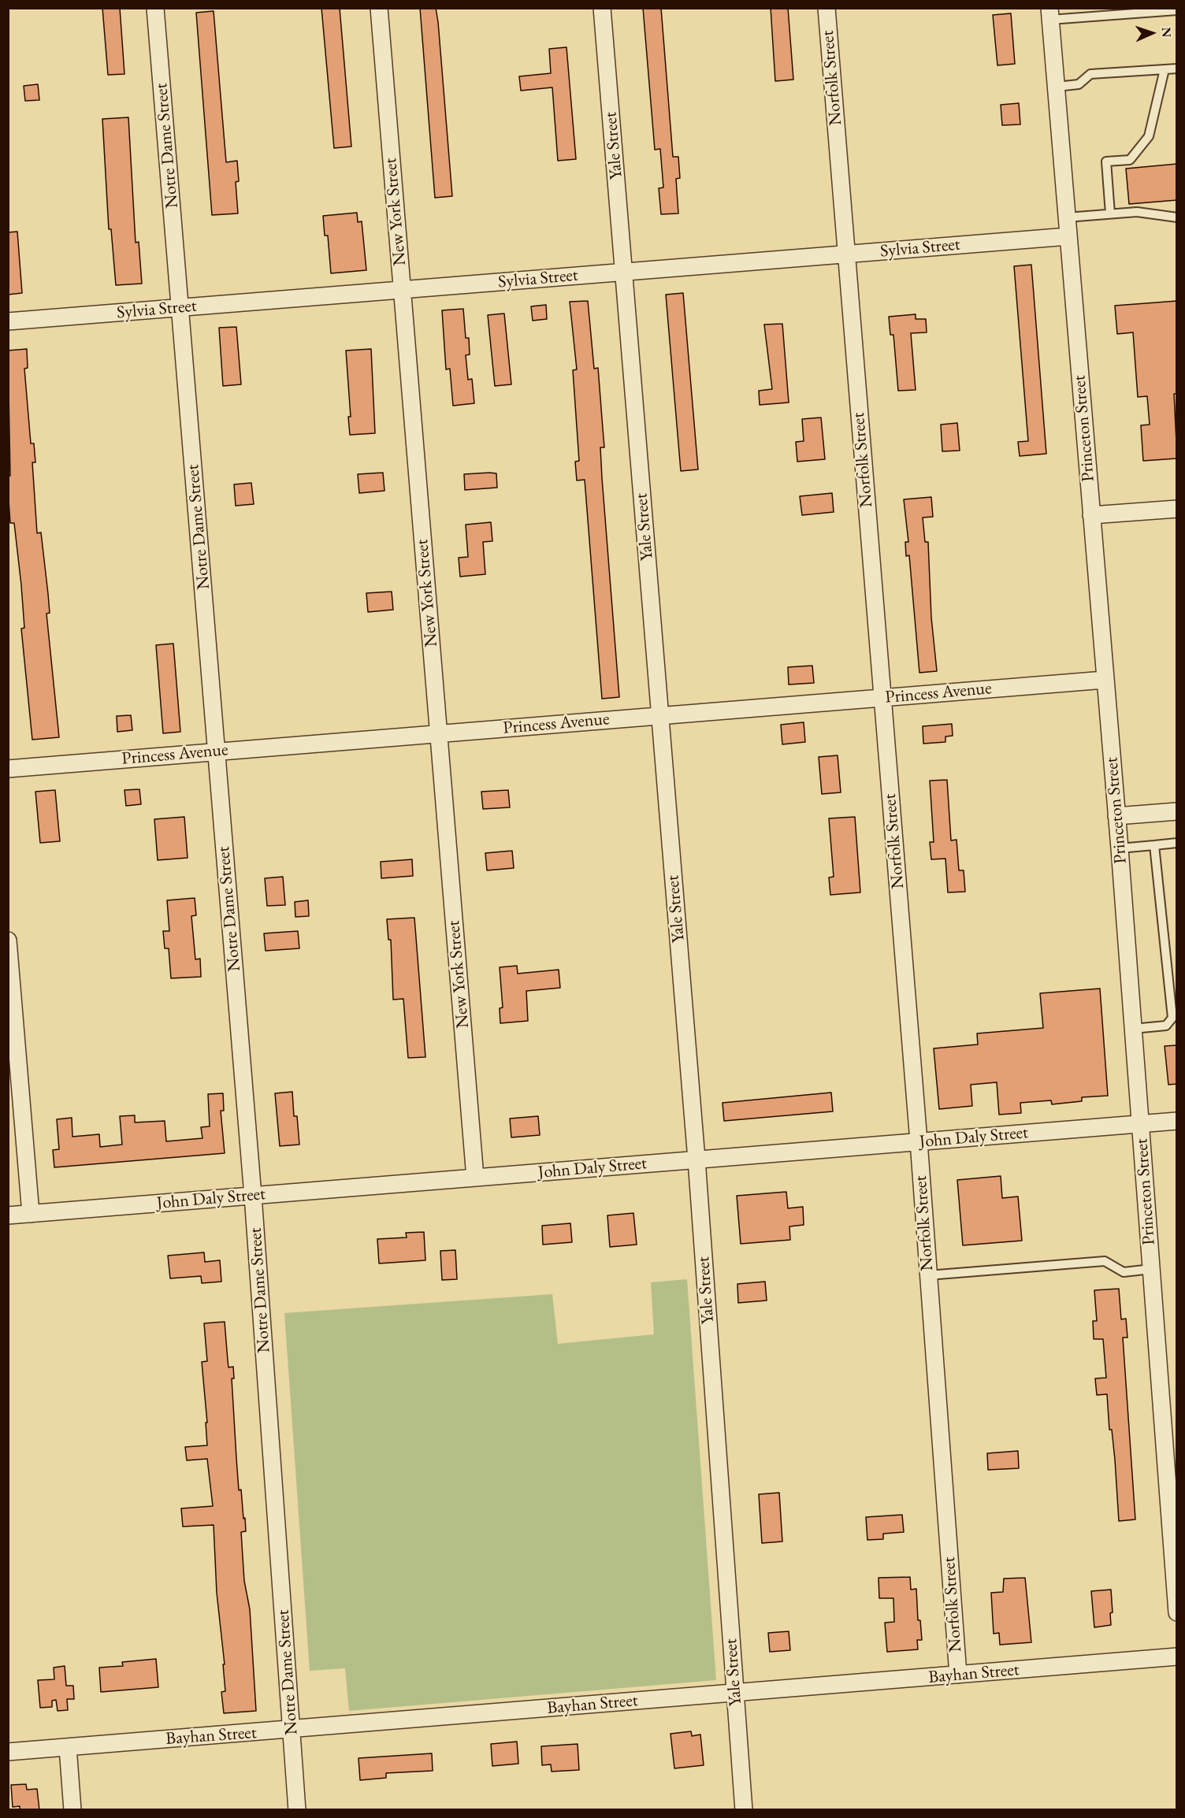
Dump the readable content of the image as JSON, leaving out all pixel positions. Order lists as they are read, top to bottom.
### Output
{
  "streets": {
    "street": [
      "Norfolk Street",
      "Notre Dame Street",
      "Yale Street",
      "New York Street",
      "Sylvia Street",
      "Princeton Street",
      "Princess Avenue",
      "John Daly Street",
      "Bayhan Street"
    ]
  },
  "crossings": [
    ["Norfolk Street", "Sylvia Street"],
    ["Norfolk Street", "Princess Avenue"],
    ["Norfolk Street", "John Daly Street"],
    ["Norfolk Street", "Bayhan Street"],
    ["Notre Dame Street", "Sylvia Street"],
    ["Notre Dame Street", "Princess Avenue"],
    ["Notre Dame Street", "John Daly Street"],
    ["Notre Dame Street", "Bayhan Street"],
    ["Yale Street", "Sylvia Street"],
    ["Yale Street", "Princess Avenue"],
    ["Yale Street", "John Daly Street"],
    ["Yale Street", "Bayhan Street"],
    ["New York Street", "Sylvia Street"],
    ["New York Street", "Princess Avenue"],
    ["New York Street", "John Daly Street"],
    ["Sylvia Street", "Princeton Street"],
    ["Princeton Street", "Princess Avenue"],
    ["Princeton Street", "John Daly Street"]
  ],
  "north": "right"
}
